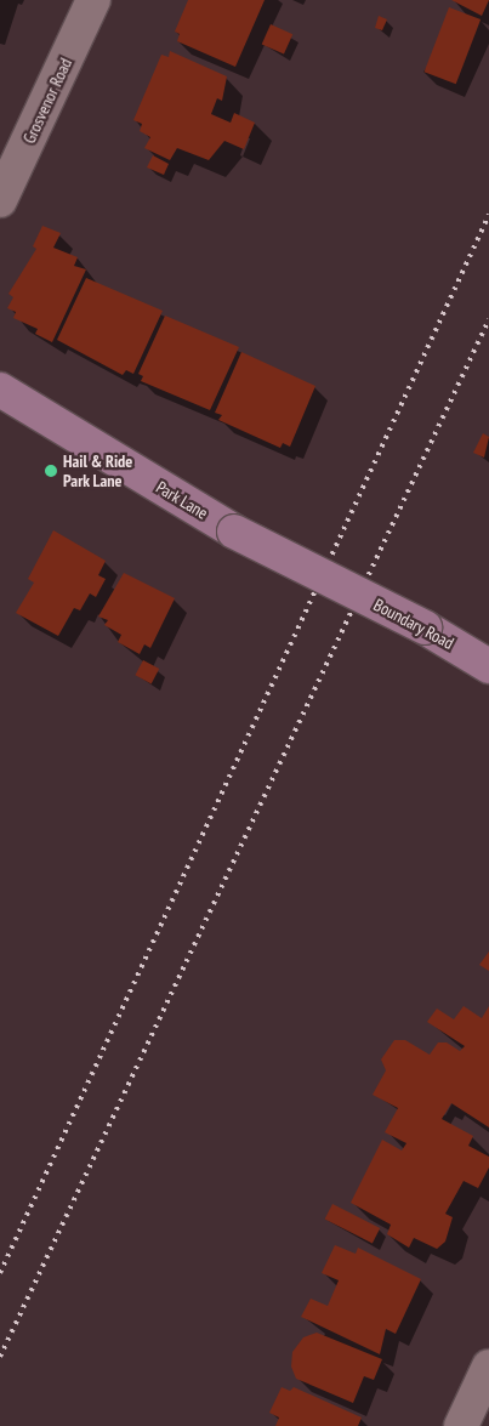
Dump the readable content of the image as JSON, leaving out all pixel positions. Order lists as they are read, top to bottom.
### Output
{
  "streets": {
    "main road": ["Park Lane", "Boundary Road"],
    "street": ["Grosvenor Road"]
  },
  "crossings": [
    ["Park Lane", "Boundary Road"]
  ],
  "places": ["Hail & Ride Park Lane"]
}
